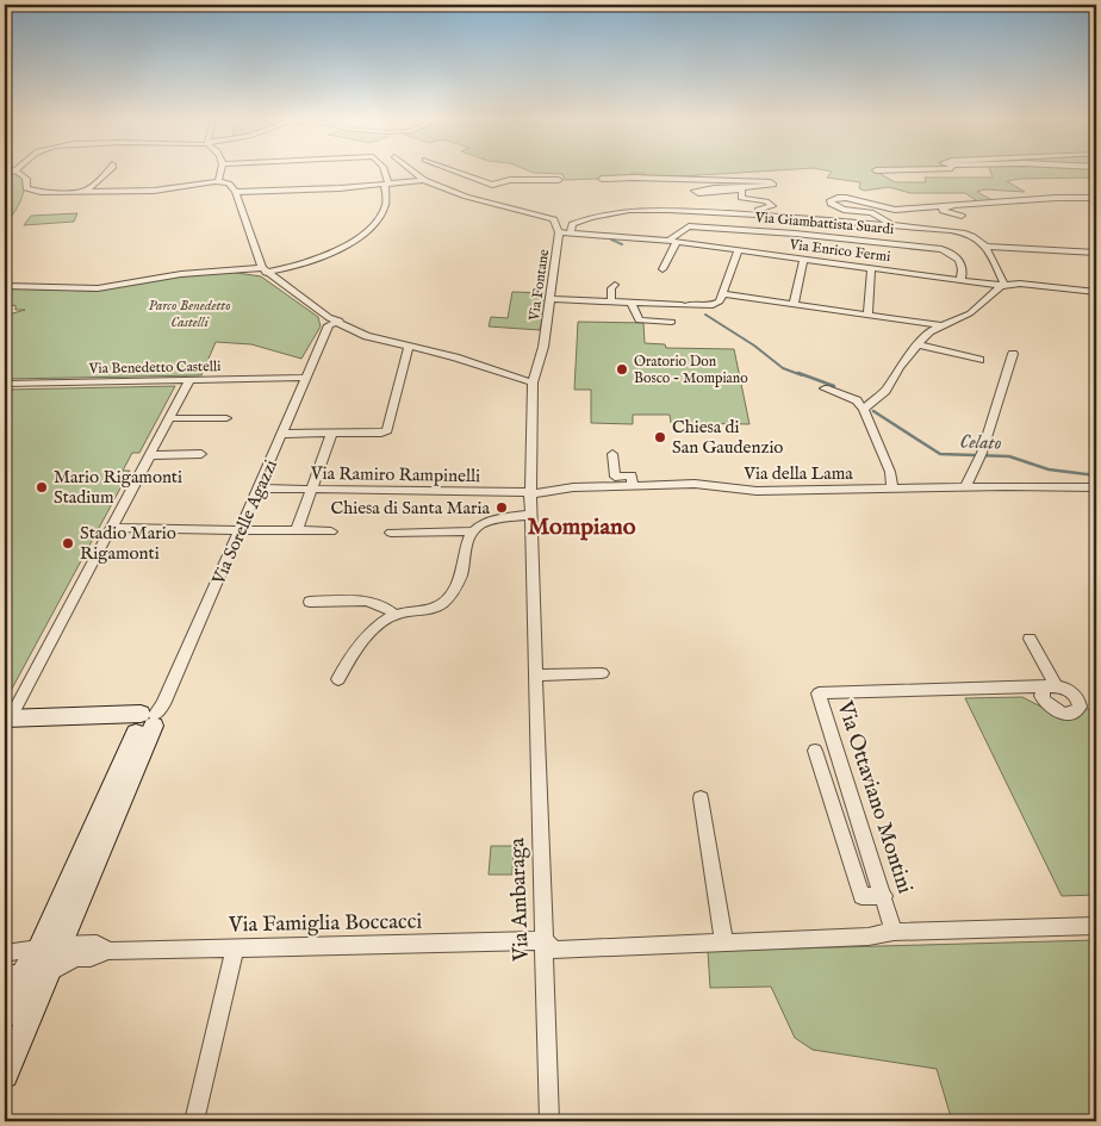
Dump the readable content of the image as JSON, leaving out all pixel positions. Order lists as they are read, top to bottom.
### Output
{
  "streets": {
    "street": [
      "Via Giambattista Suardi",
      "Via Enrico Fermi",
      "Via Fontane",
      "Via Benedetto Castelli",
      "Via della Lama",
      "Via Ramiro Rampinelli",
      "Via Sorelle Agazzi",
      "Via Ottaviano Montini",
      "Via Ambaraga",
      "Via Famiglia Boccacci"
    ]
  },
  "crossings": [
    ["Via Giambattista Suardi", "Via Enrico Fermi"],
    ["Via Enrico Fermi", "Via Fontane"],
    ["Via Fontane", "Via della Lama"],
    ["Via Fontane", "Via Ramiro Rampinelli"],
    ["Via Fontane", "Via Ambaraga"],
    ["Via Benedetto Castelli", "Via Sorelle Agazzi"],
    ["Via della Lama", "Via Ramiro Rampinelli"],
    ["Via Ramiro Rampinelli", "Via Sorelle Agazzi"],
    ["Via Sorelle Agazzi", "Via Famiglia Boccacci"],
    ["Via Ambaraga", "Via Famiglia Boccacci"]
  ],
  "districts": ["Mompiano"],
  "water": ["Celato"],
  "parks": ["Parco Benedetto Castelli"],
  "places": [
    "Oratorio Don Bosco - Mompiano",
    "Chiesa di San Gaudenzio",
    "Mario Rigamonti Stadium",
    "Chiesa di Santa Maria",
    "Stadio Mario Rigamonti"
  ]
}
